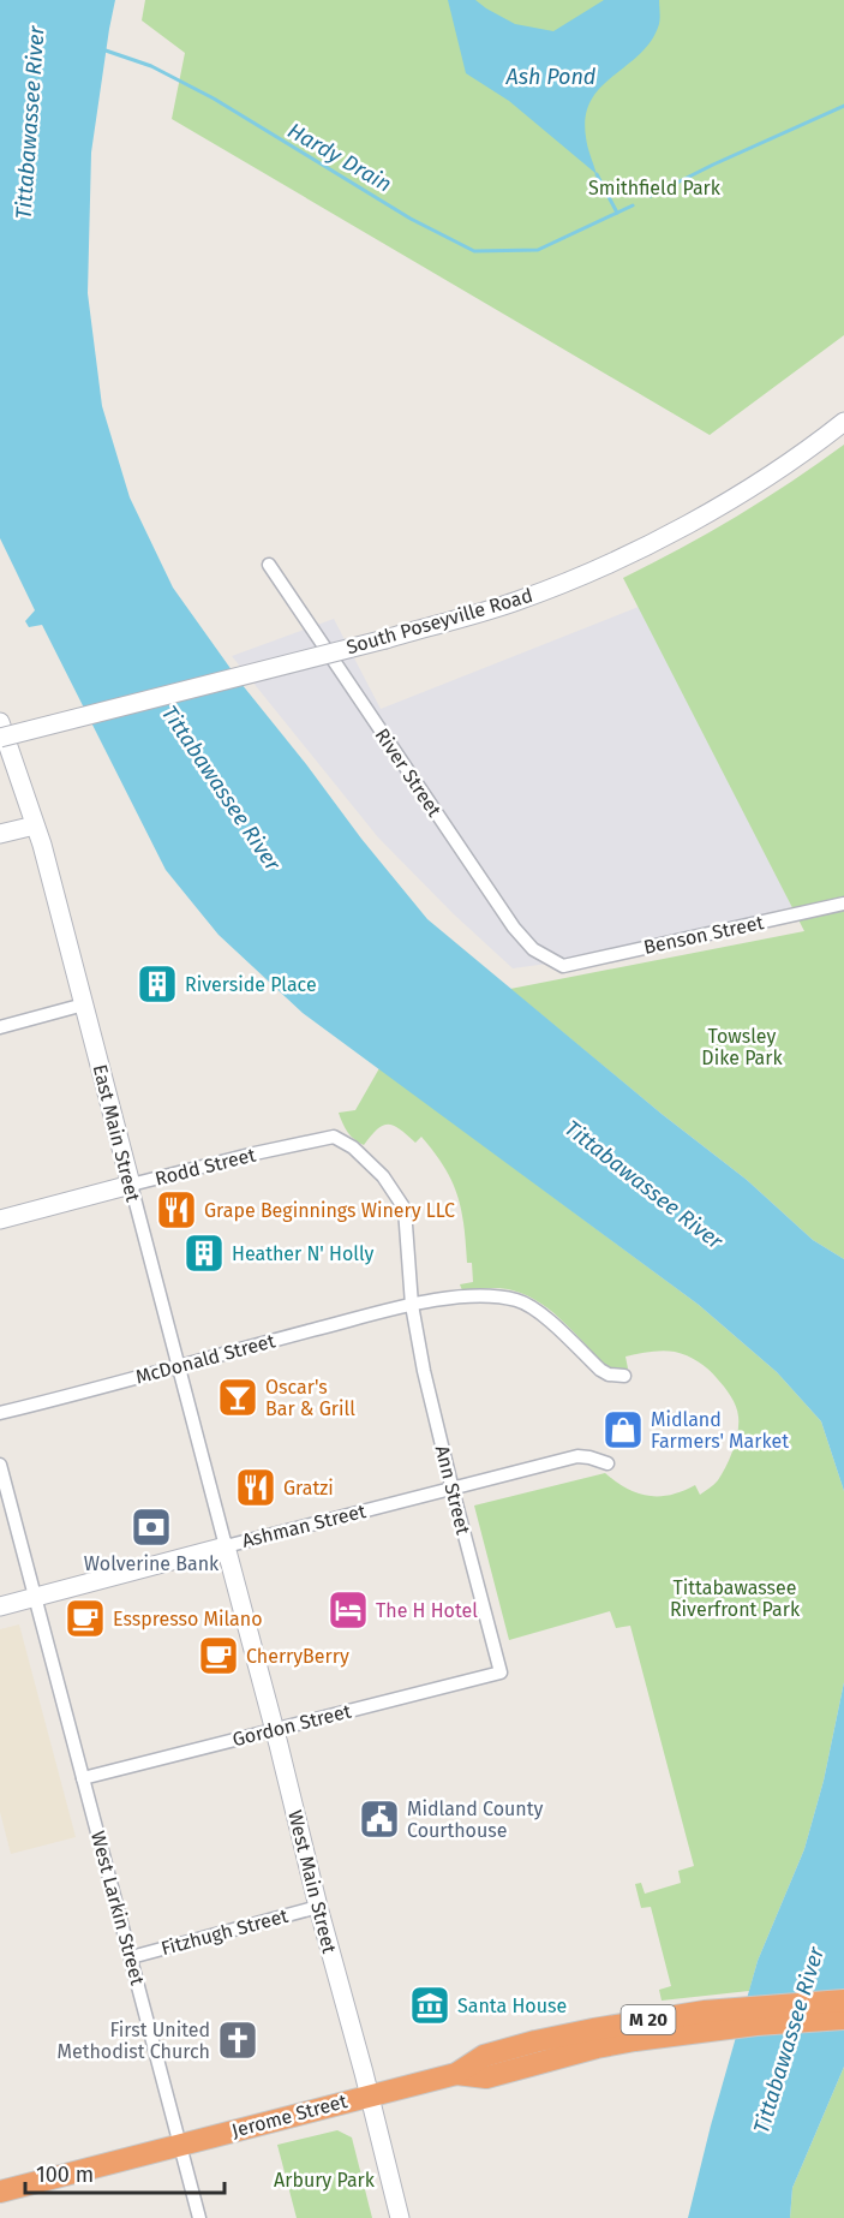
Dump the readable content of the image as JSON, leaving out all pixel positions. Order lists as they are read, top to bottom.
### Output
{
  "streets": {
    "highway": ["M 20", "Jerome Street"],
    "street": [
      "South Poseyville Road",
      "River Street",
      "Benson Street",
      "East Main Street",
      "Rodd Street",
      "McDonald Street",
      "Ann Street",
      "Ashman Street",
      "Gordon Street",
      "West Main Street",
      "West Larkin Street",
      "Fitzhugh Street"
    ]
  },
  "crossings": [
    ["River Street", "Benson Street"],
    ["East Main Street", "Rodd Street"],
    ["East Main Street", "McDonald Street"],
    ["East Main Street", "Ashman Street"],
    ["East Main Street", "West Main Street"],
    ["Rodd Street", "McDonald Street"],
    ["Rodd Street", "Ann Street"],
    ["McDonald Street", "Ann Street"],
    ["Ann Street", "Ashman Street"],
    ["Ann Street", "Gordon Street"],
    ["Ashman Street", "West Main Street"],
    ["Ashman Street", "West Larkin Street"],
    ["Gordon Street", "West Main Street"],
    ["Gordon Street", "West Larkin Street"],
    ["West Main Street", "Fitzhugh Street"],
    ["West Main Street", "M 20"],
    ["West Main Street", "Jerome Street"],
    ["West Larkin Street", "Fitzhugh Street"],
    ["West Larkin Street", "Jerome Street"],
    ["M 20", "Jerome Street"]
  ],
  "water": ["Ash Pond", "Tittabawassee River", "Hardy Drain"],
  "parks": [
    "Smithfield Park",
    "Towsley Dike Park",
    "Tittabawassee Riverfront Park",
    "Arbury Park"
  ],
  "places": {
    "building": ["Riverside Place", "Heather N' Holly"],
    "restaurant": ["Grape Beginnings Winery LLC", "Gratzi"],
    "bar": ["Oscar's Bar & Grill"],
    "shop": ["Midland Farmers' Market"],
    "bank": ["Wolverine Bank"],
    "hotel": ["The H Hotel"],
    "cafe": ["Esspresso Milano", "CherryBerry"],
    "public building": ["Midland County Courthouse"],
    "museum": ["Santa House"],
    "church": ["First United Methodist Church"]
  },
  "scale_bar": "100 m"
}
